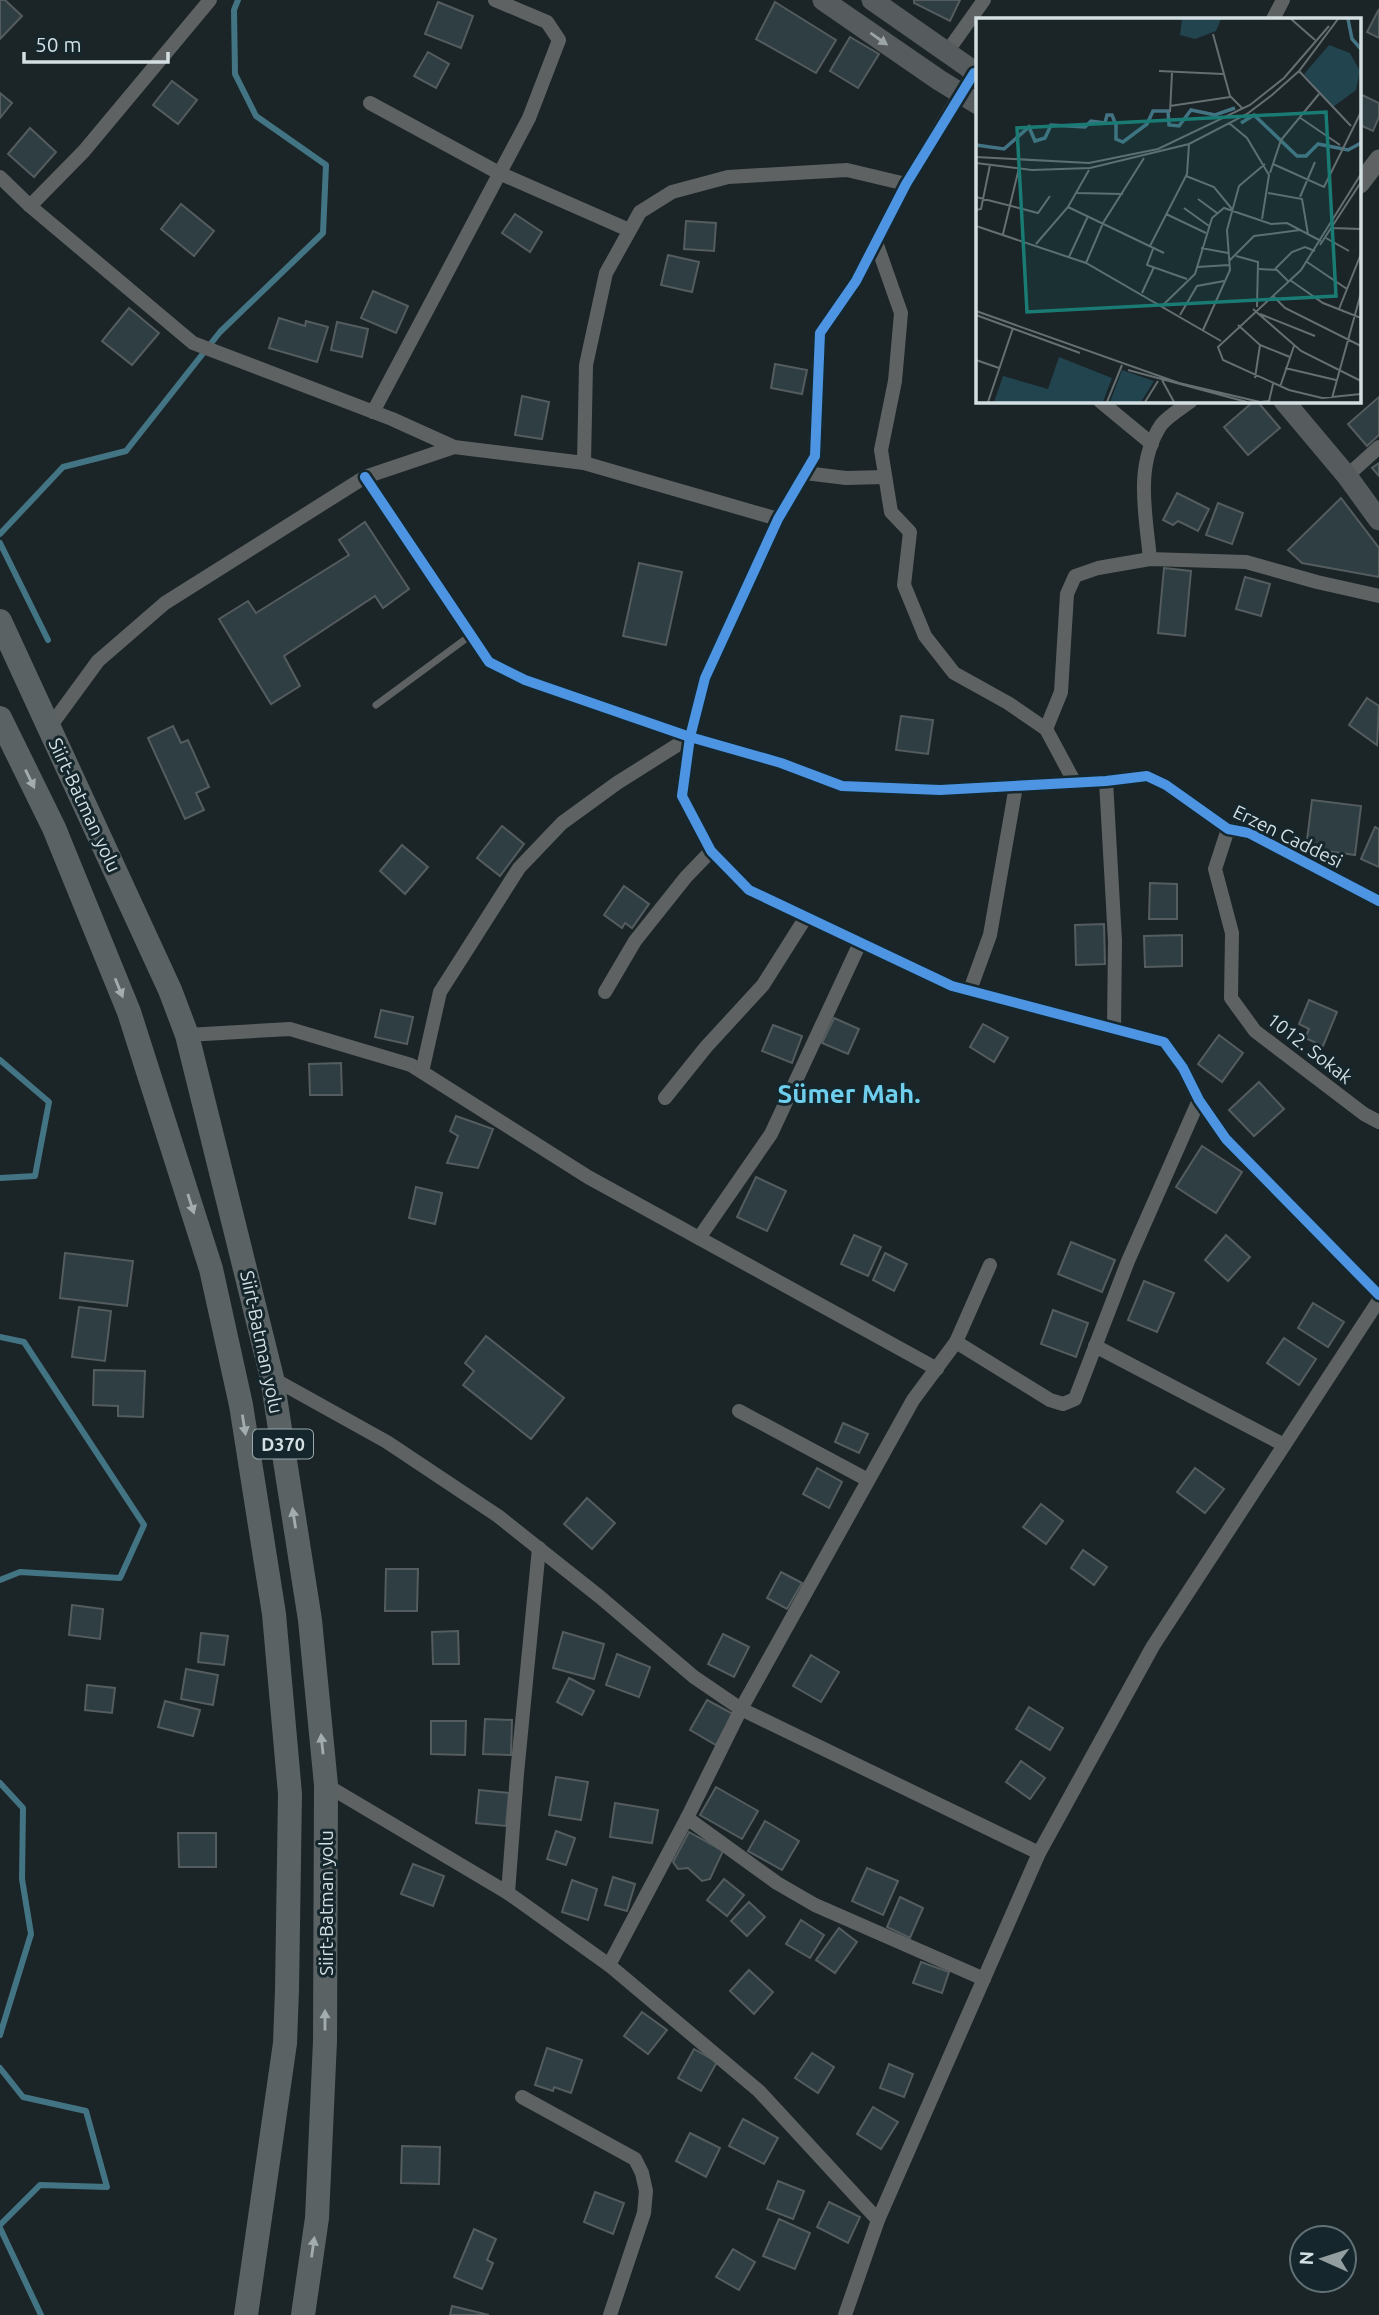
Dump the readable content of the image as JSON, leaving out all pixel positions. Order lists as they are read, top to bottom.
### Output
{
  "streets": {
    "highway": ["Siirt-Batman yolu", "D370"],
    "street": ["Erzen Caddesi", "1012. Sokak"]
  },
  "crossings": [
    ["Erzen Caddesi", "1012. Sokak"]
  ],
  "districts": ["Sümer Mah."],
  "scale_bar": "50 m",
  "north": "left"
}
